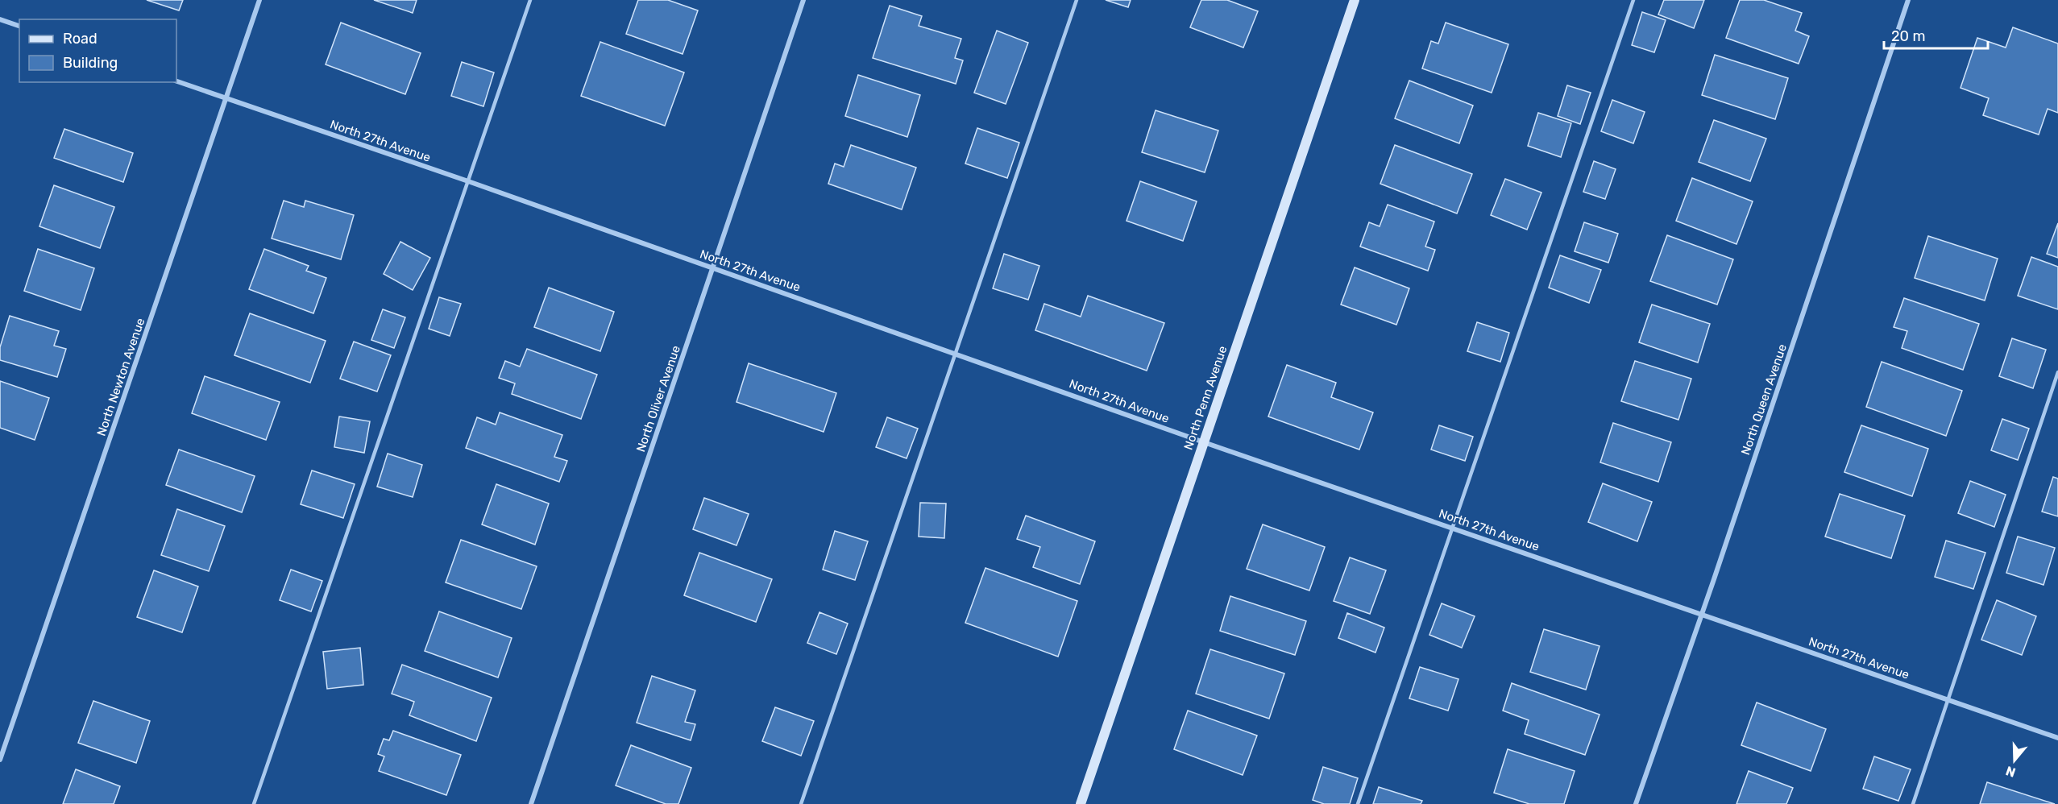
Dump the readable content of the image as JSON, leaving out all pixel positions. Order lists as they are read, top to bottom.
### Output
{
  "streets": {
    "main road": ["North Penn Avenue"],
    "street": [
      "North 27th Avenue",
      "North Newton Avenue",
      "North Oliver Avenue",
      "North Queen Avenue"
    ]
  },
  "crossings": [
    ["North 27th Avenue", "North Newton Avenue"],
    ["North 27th Avenue", "North Penn Avenue"],
    ["North 27th Avenue", "North Oliver Avenue"],
    ["North 27th Avenue", "North Queen Avenue"]
  ],
  "legend": ["Road", "Building"],
  "scale_bar": "20 m",
  "north": "bottom"
}
